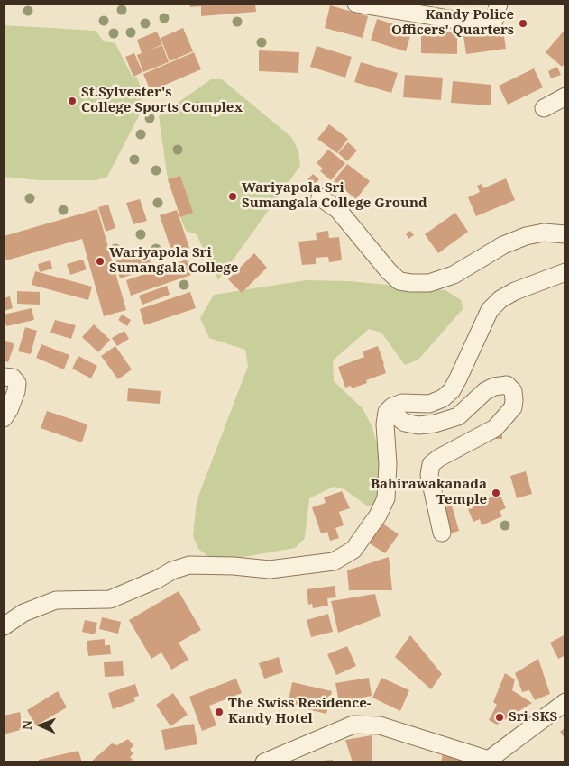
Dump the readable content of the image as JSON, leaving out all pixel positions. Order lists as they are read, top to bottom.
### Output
{
  "places": [
    "Kandy Police Officers' Quarters",
    "St.Sylvester's College Sports Complex",
    "Wariyapola Sri Sumangala College Ground",
    "Wariyapola Sri Sumangala College",
    "Bahirawakanada Temple",
    "The Swiss Residence- Kandy Hotel",
    "Sri SKS"
  ],
  "north": "left"
}
